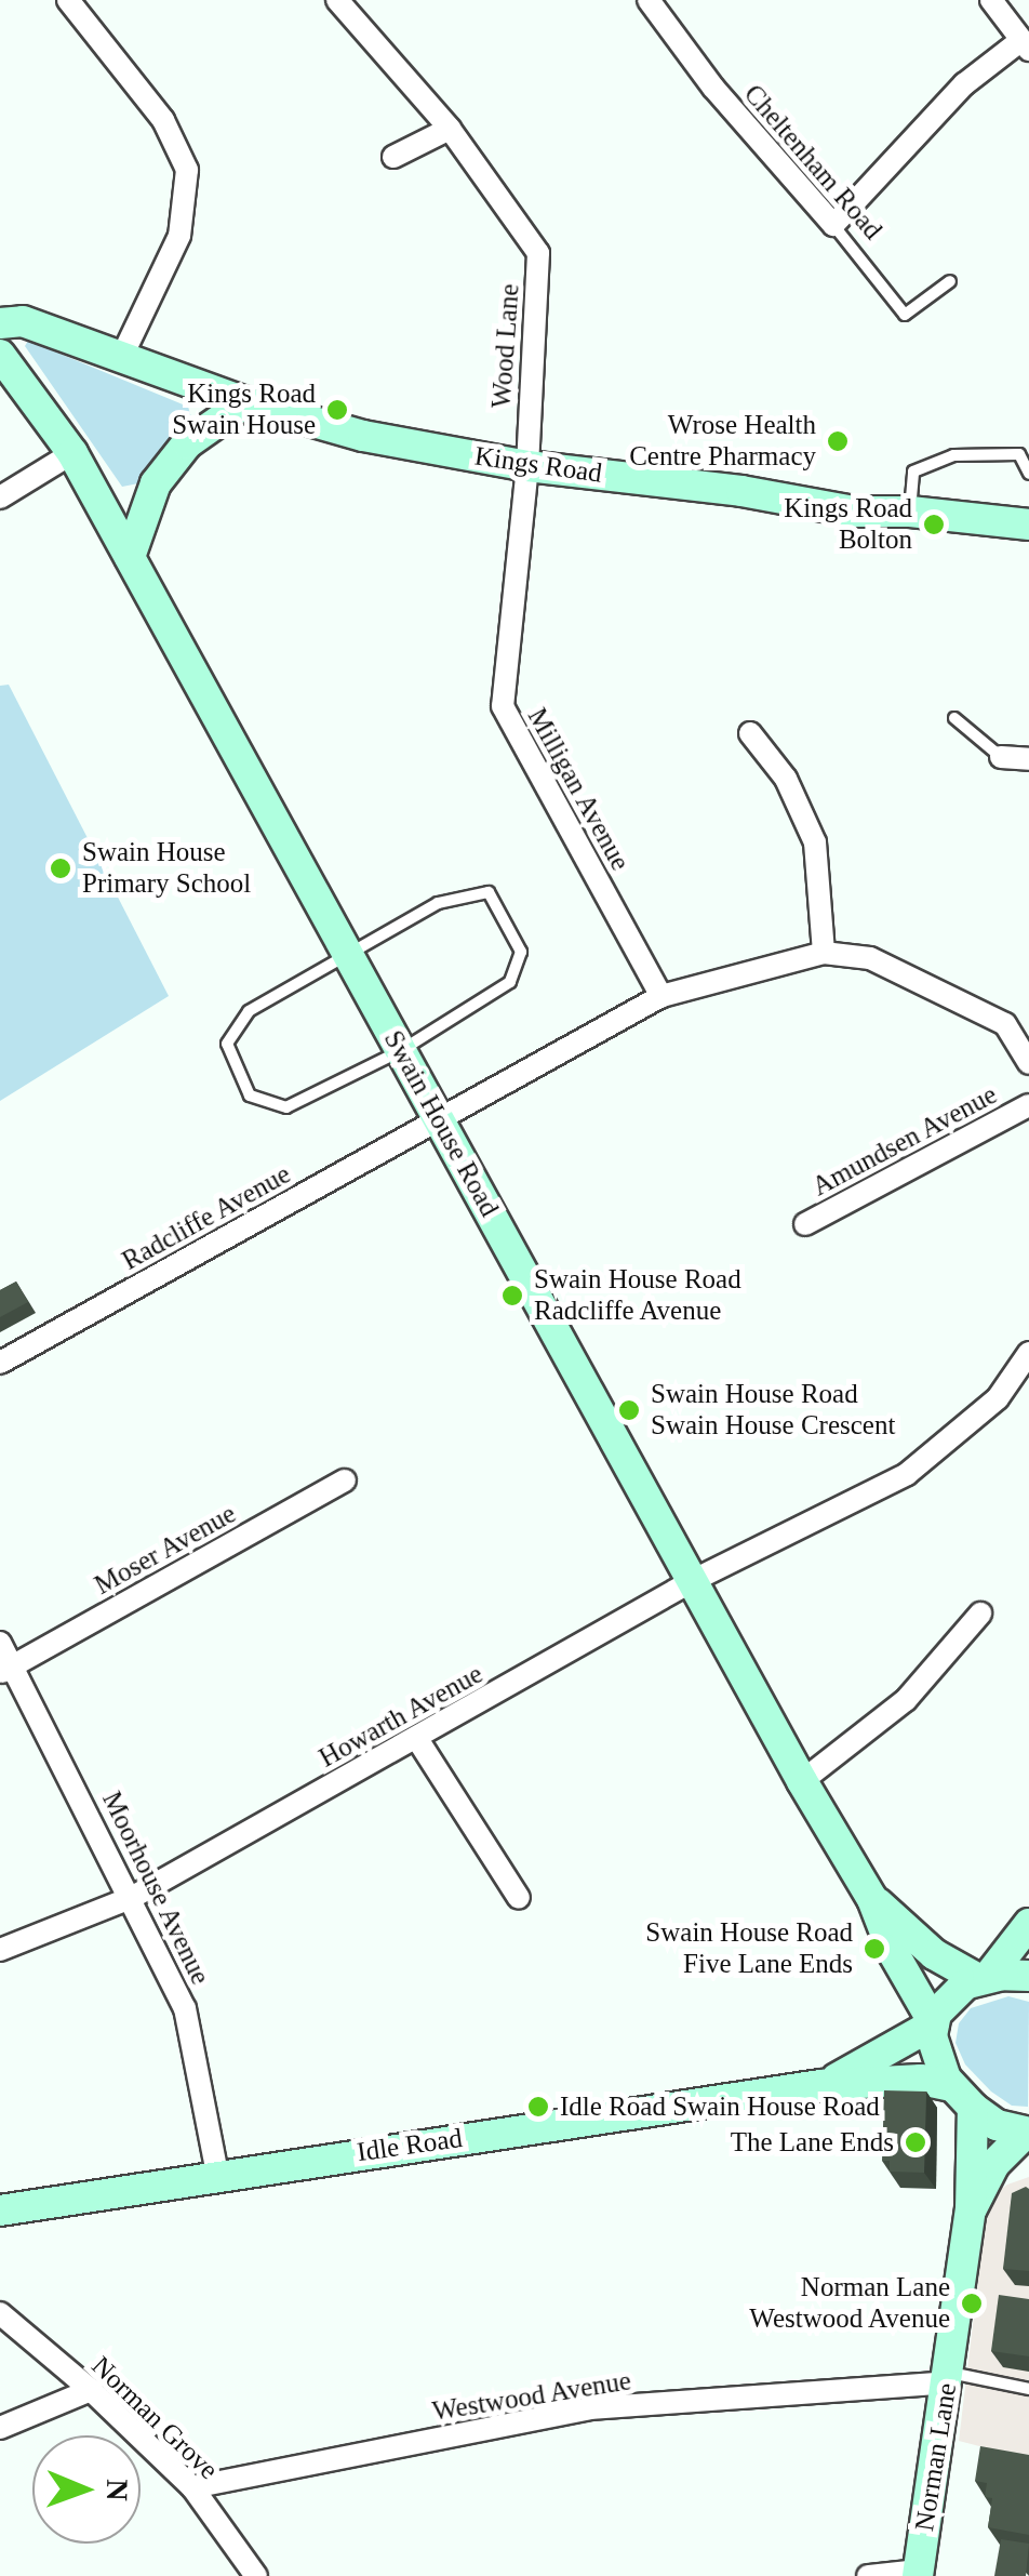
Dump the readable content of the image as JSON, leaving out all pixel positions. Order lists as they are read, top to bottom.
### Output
{
  "streets": {
    "street": [
      "Cheltenham Road",
      "Wood Lane",
      "Kings Road",
      "Milligan Avenue",
      "Swain House Road",
      "Amundsen Avenue",
      "Radcliffe Avenue",
      "Moser Avenue",
      "Howarth Avenue",
      "Moorhouse Avenue",
      "Idle Road",
      "Westwood Avenue",
      "Norman Grove",
      "Norman Lane"
    ]
  },
  "crossings": [
    ["Wood Lane", "Kings Road"],
    ["Wood Lane", "Milligan Avenue"],
    ["Kings Road", "Milligan Avenue"],
    ["Milligan Avenue", "Radcliffe Avenue"],
    ["Swain House Road", "Radcliffe Avenue"],
    ["Swain House Road", "Howarth Avenue"],
    ["Swain House Road", "Idle Road"],
    ["Swain House Road", "Norman Lane"],
    ["Moser Avenue", "Moorhouse Avenue"],
    ["Howarth Avenue", "Moorhouse Avenue"],
    ["Moorhouse Avenue", "Idle Road"],
    ["Idle Road", "Norman Lane"],
    ["Westwood Avenue", "Norman Grove"],
    ["Westwood Avenue", "Norman Lane"]
  ],
  "places": [
    "Kings Road Swain House",
    "Wrose Health Centre Pharmacy",
    "Kings Road Bolton",
    "Swain House Primary School",
    "Swain House Road Radcliffe Avenue",
    "Swain House Road Swain House Crescent",
    "Swain House Road Five Lane Ends",
    "Idle Road Swain House Road",
    "The Lane Ends",
    "Norman Lane Westwood Avenue"
  ],
  "north": "right"
}
